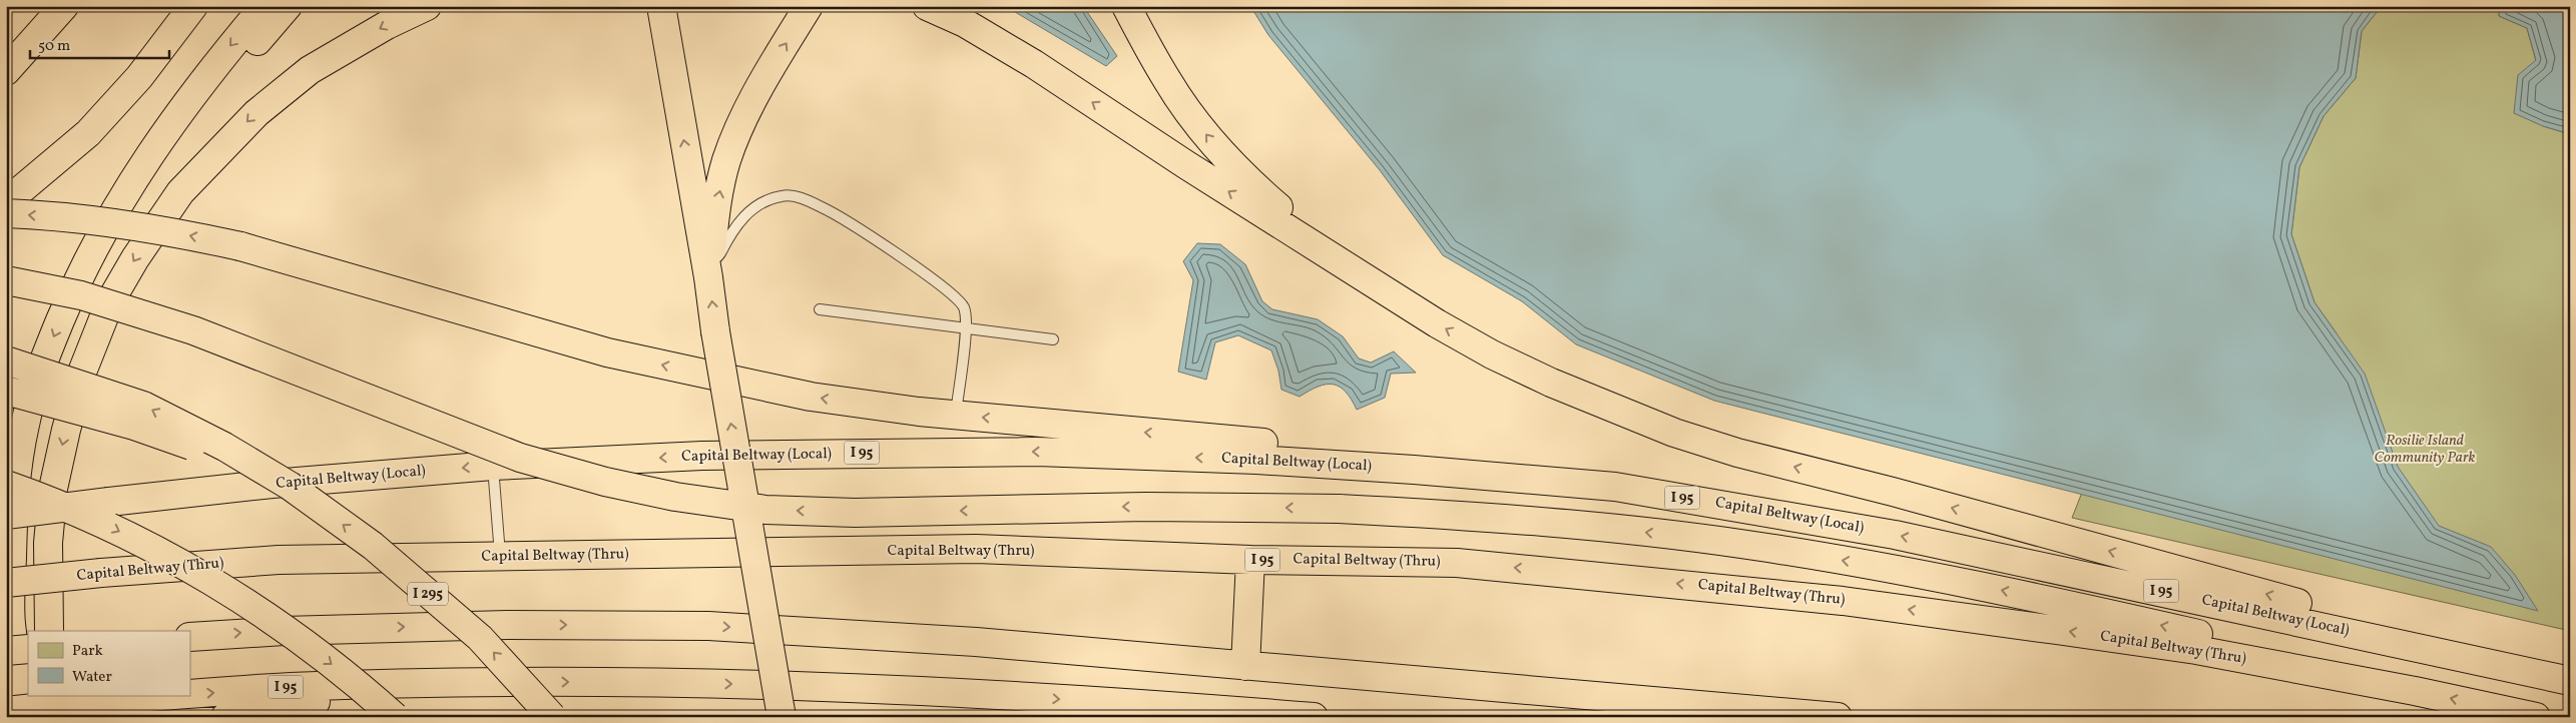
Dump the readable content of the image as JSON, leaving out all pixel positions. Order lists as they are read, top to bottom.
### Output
{
  "streets": {
    "highway": [
      "I 95",
      "Capital Beltway (Local)",
      "Capital Beltway (Thru)",
      "I 295"
    ]
  },
  "parks": ["Rosilie Island Community Park"],
  "legend": ["Park", "Water"],
  "scale_bar": "50 m"
}
